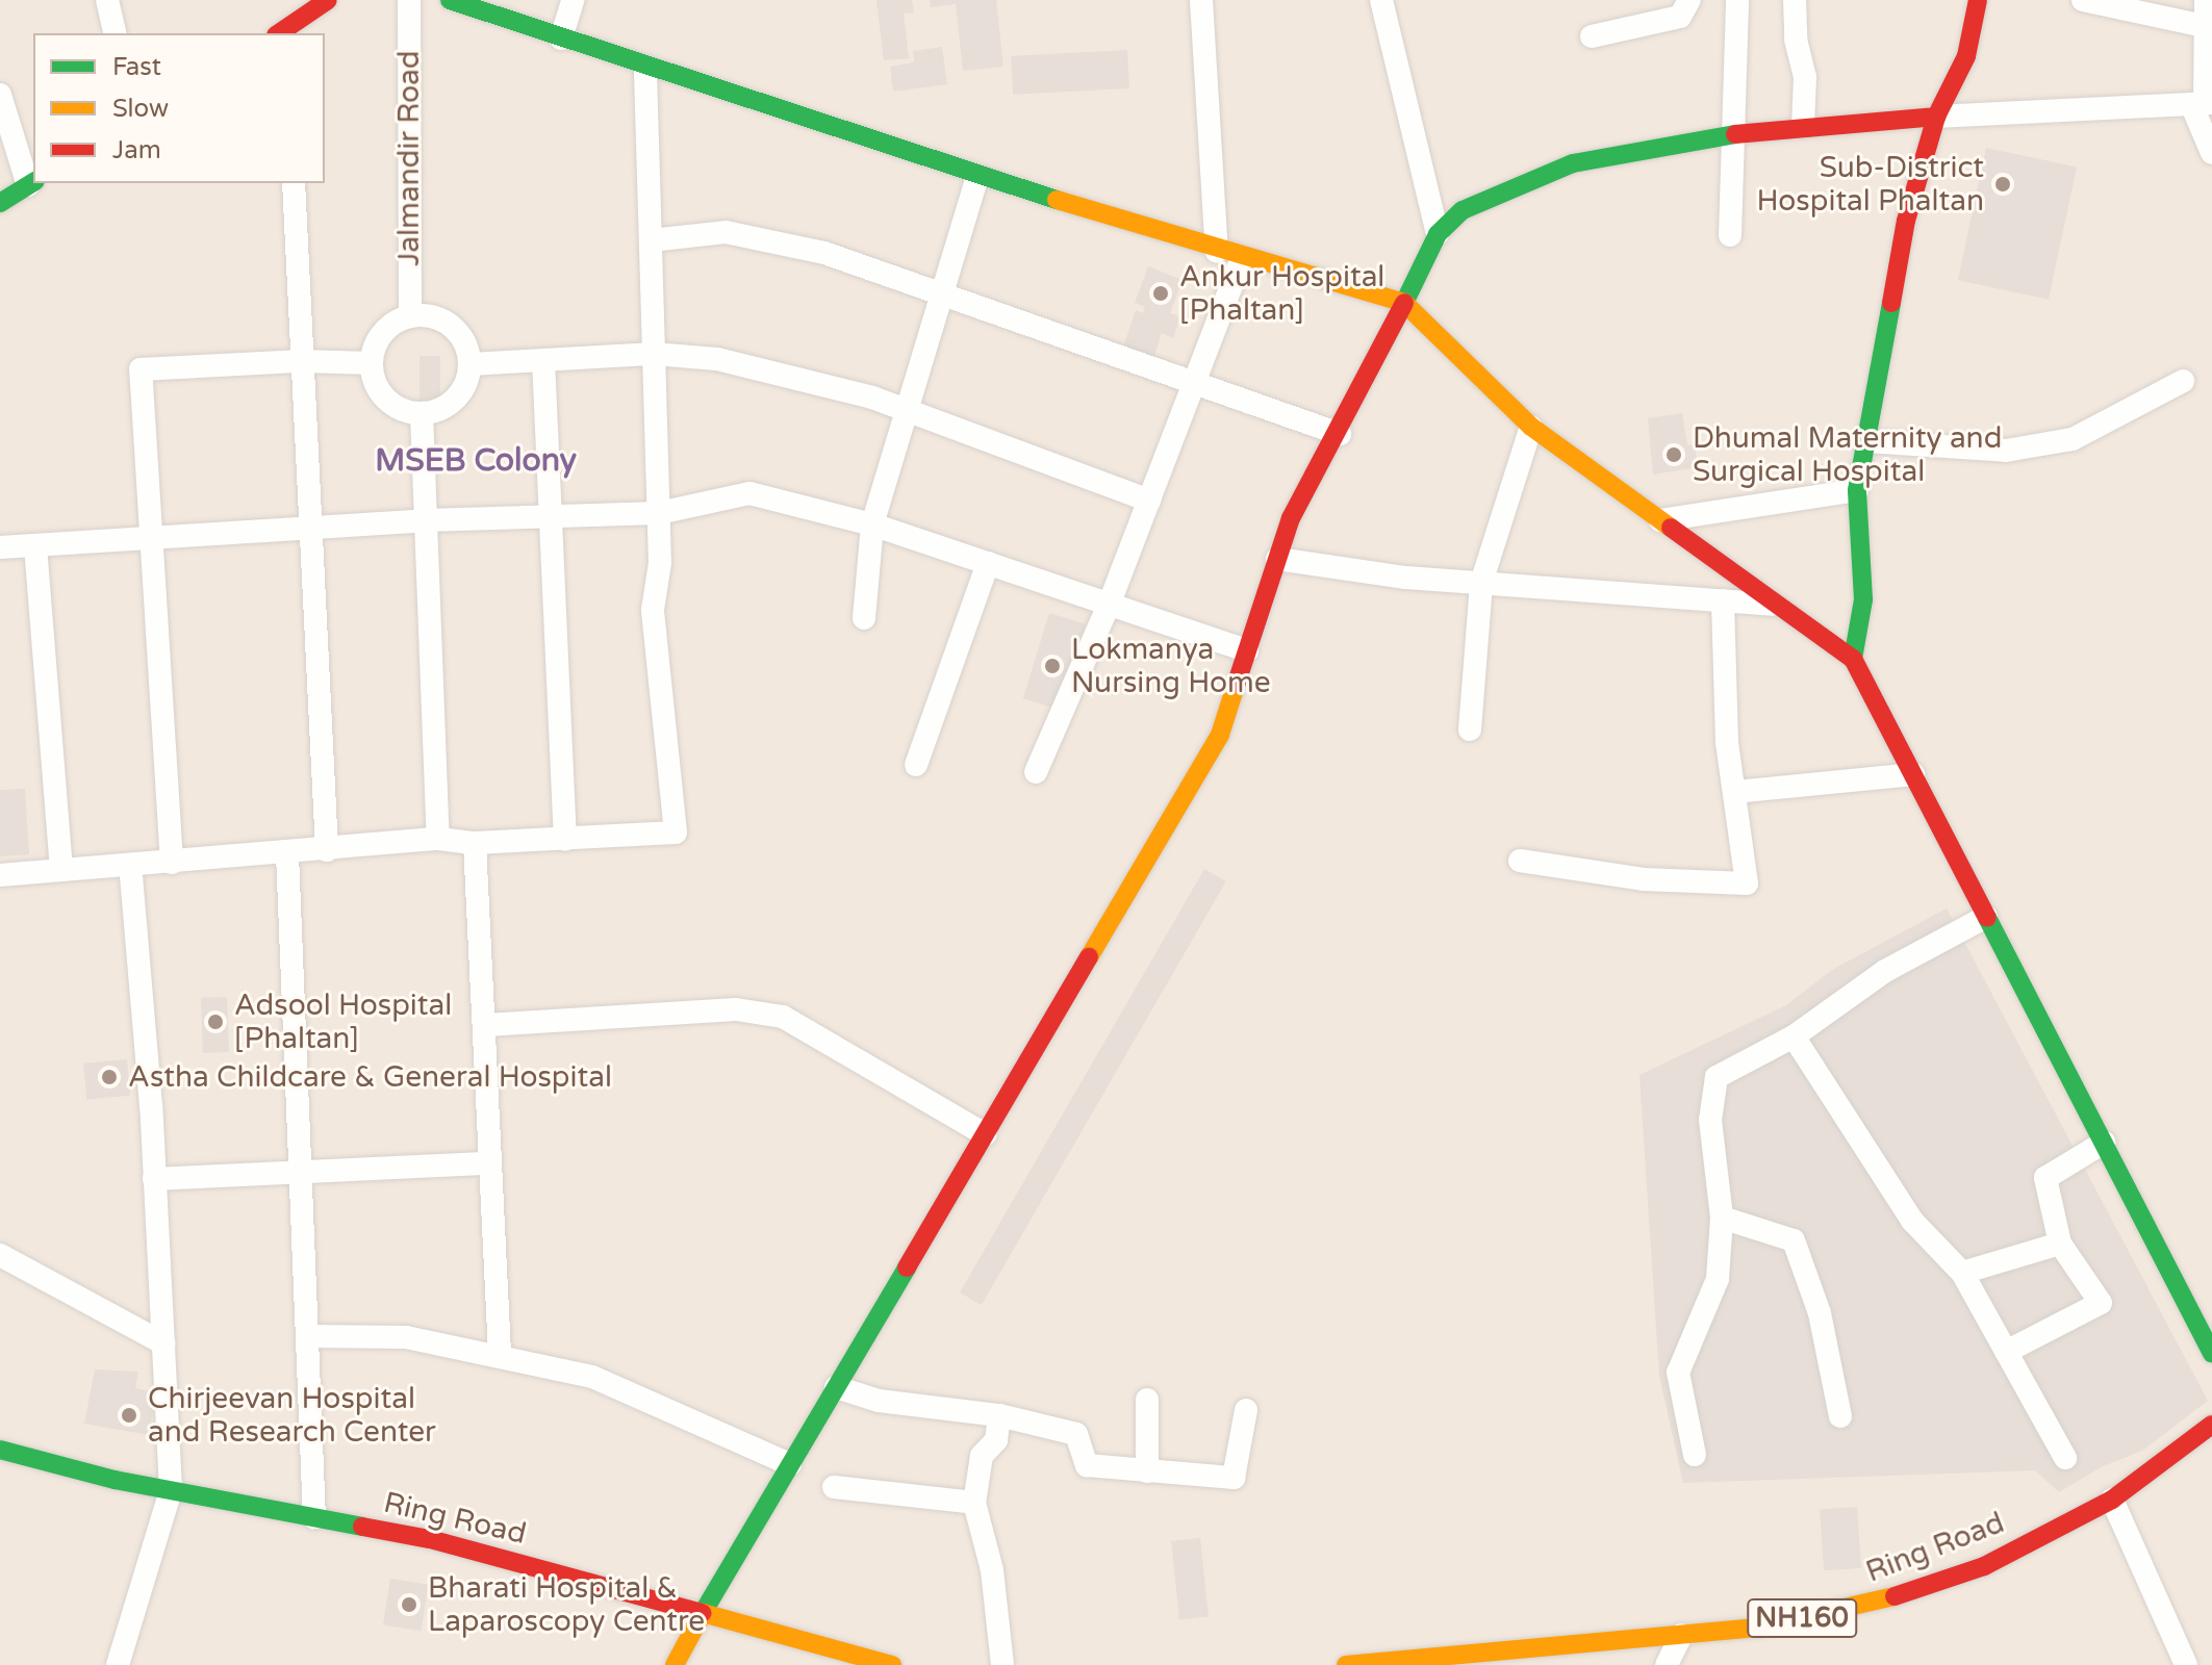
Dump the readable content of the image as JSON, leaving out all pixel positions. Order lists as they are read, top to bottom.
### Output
{
  "streets": {
    "main road": ["Ring Road", "NH160"],
    "street": ["Jalmandir Road"]
  },
  "districts": ["MSEB Colony"],
  "places": [
    "Sub-District Hospital Phaltan",
    "Ankur Hospital [Phaltan]",
    "Dhumal Maternity and Surgical Hospital",
    "Lokmanya Nursing Home",
    "Adsool Hospital [Phaltan]",
    "Astha Childcare & General Hospital",
    "Chirjeevan Hospital and Research Center",
    "Bharati Hospital & Laparoscopy Centre"
  ],
  "legend": ["Fast", "Slow", "Jam"]
}
